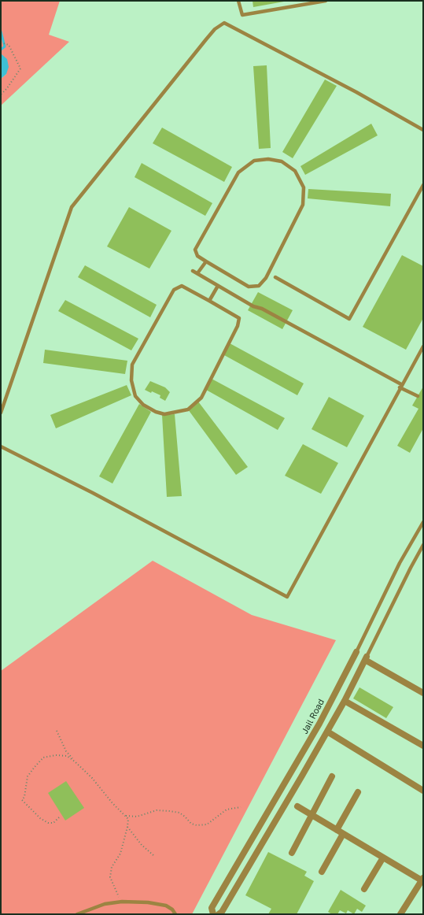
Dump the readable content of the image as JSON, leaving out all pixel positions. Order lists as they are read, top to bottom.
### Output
{
  "streets": {
    "street": ["Jail Road"]
  }
}
